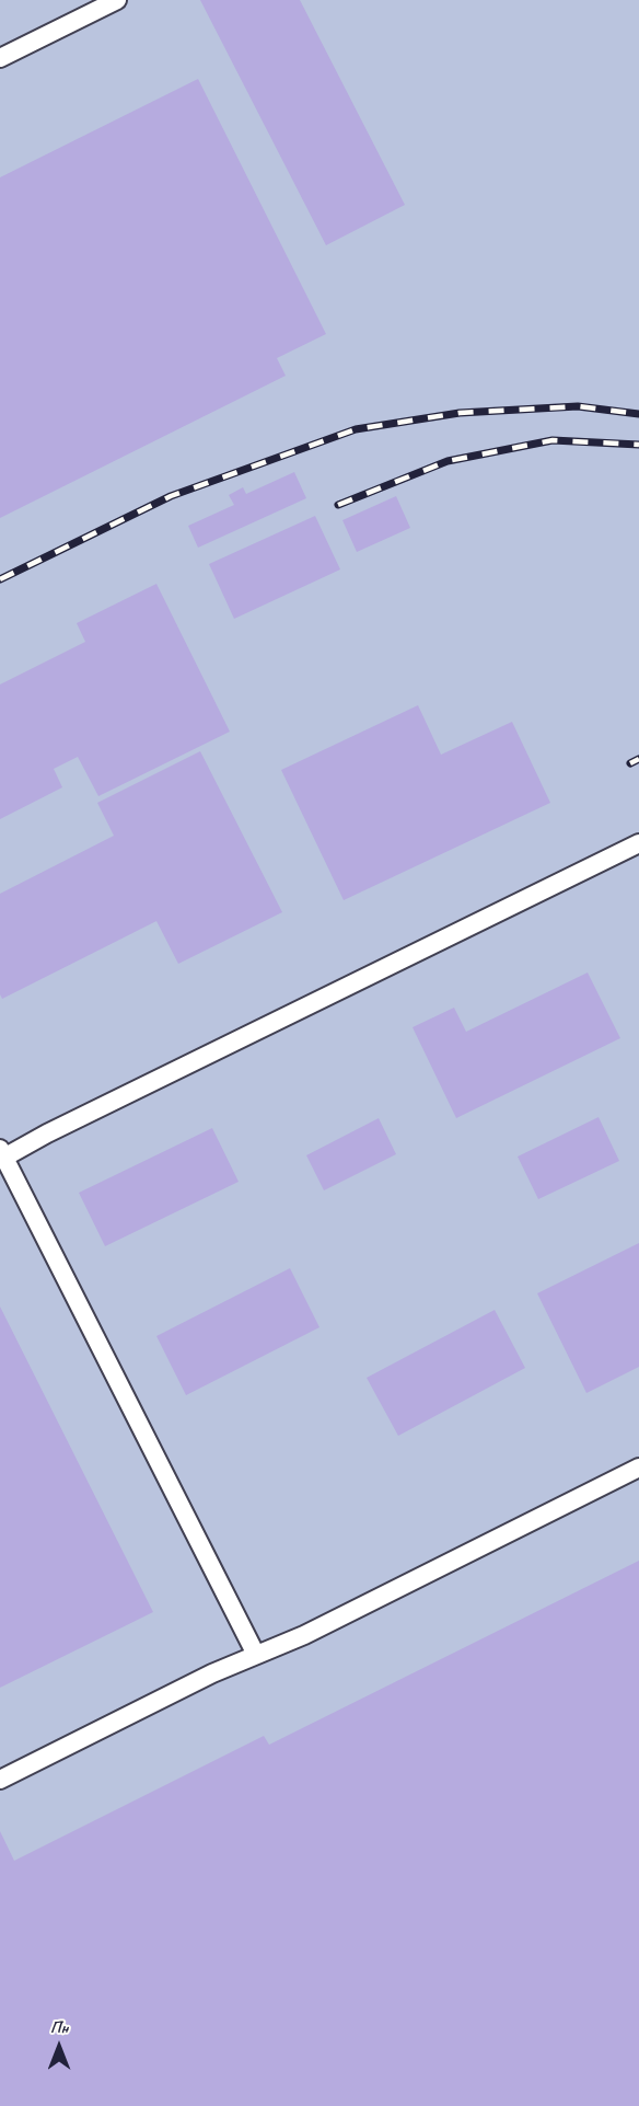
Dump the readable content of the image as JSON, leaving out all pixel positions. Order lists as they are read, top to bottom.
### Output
{
  "north": "top"
}
